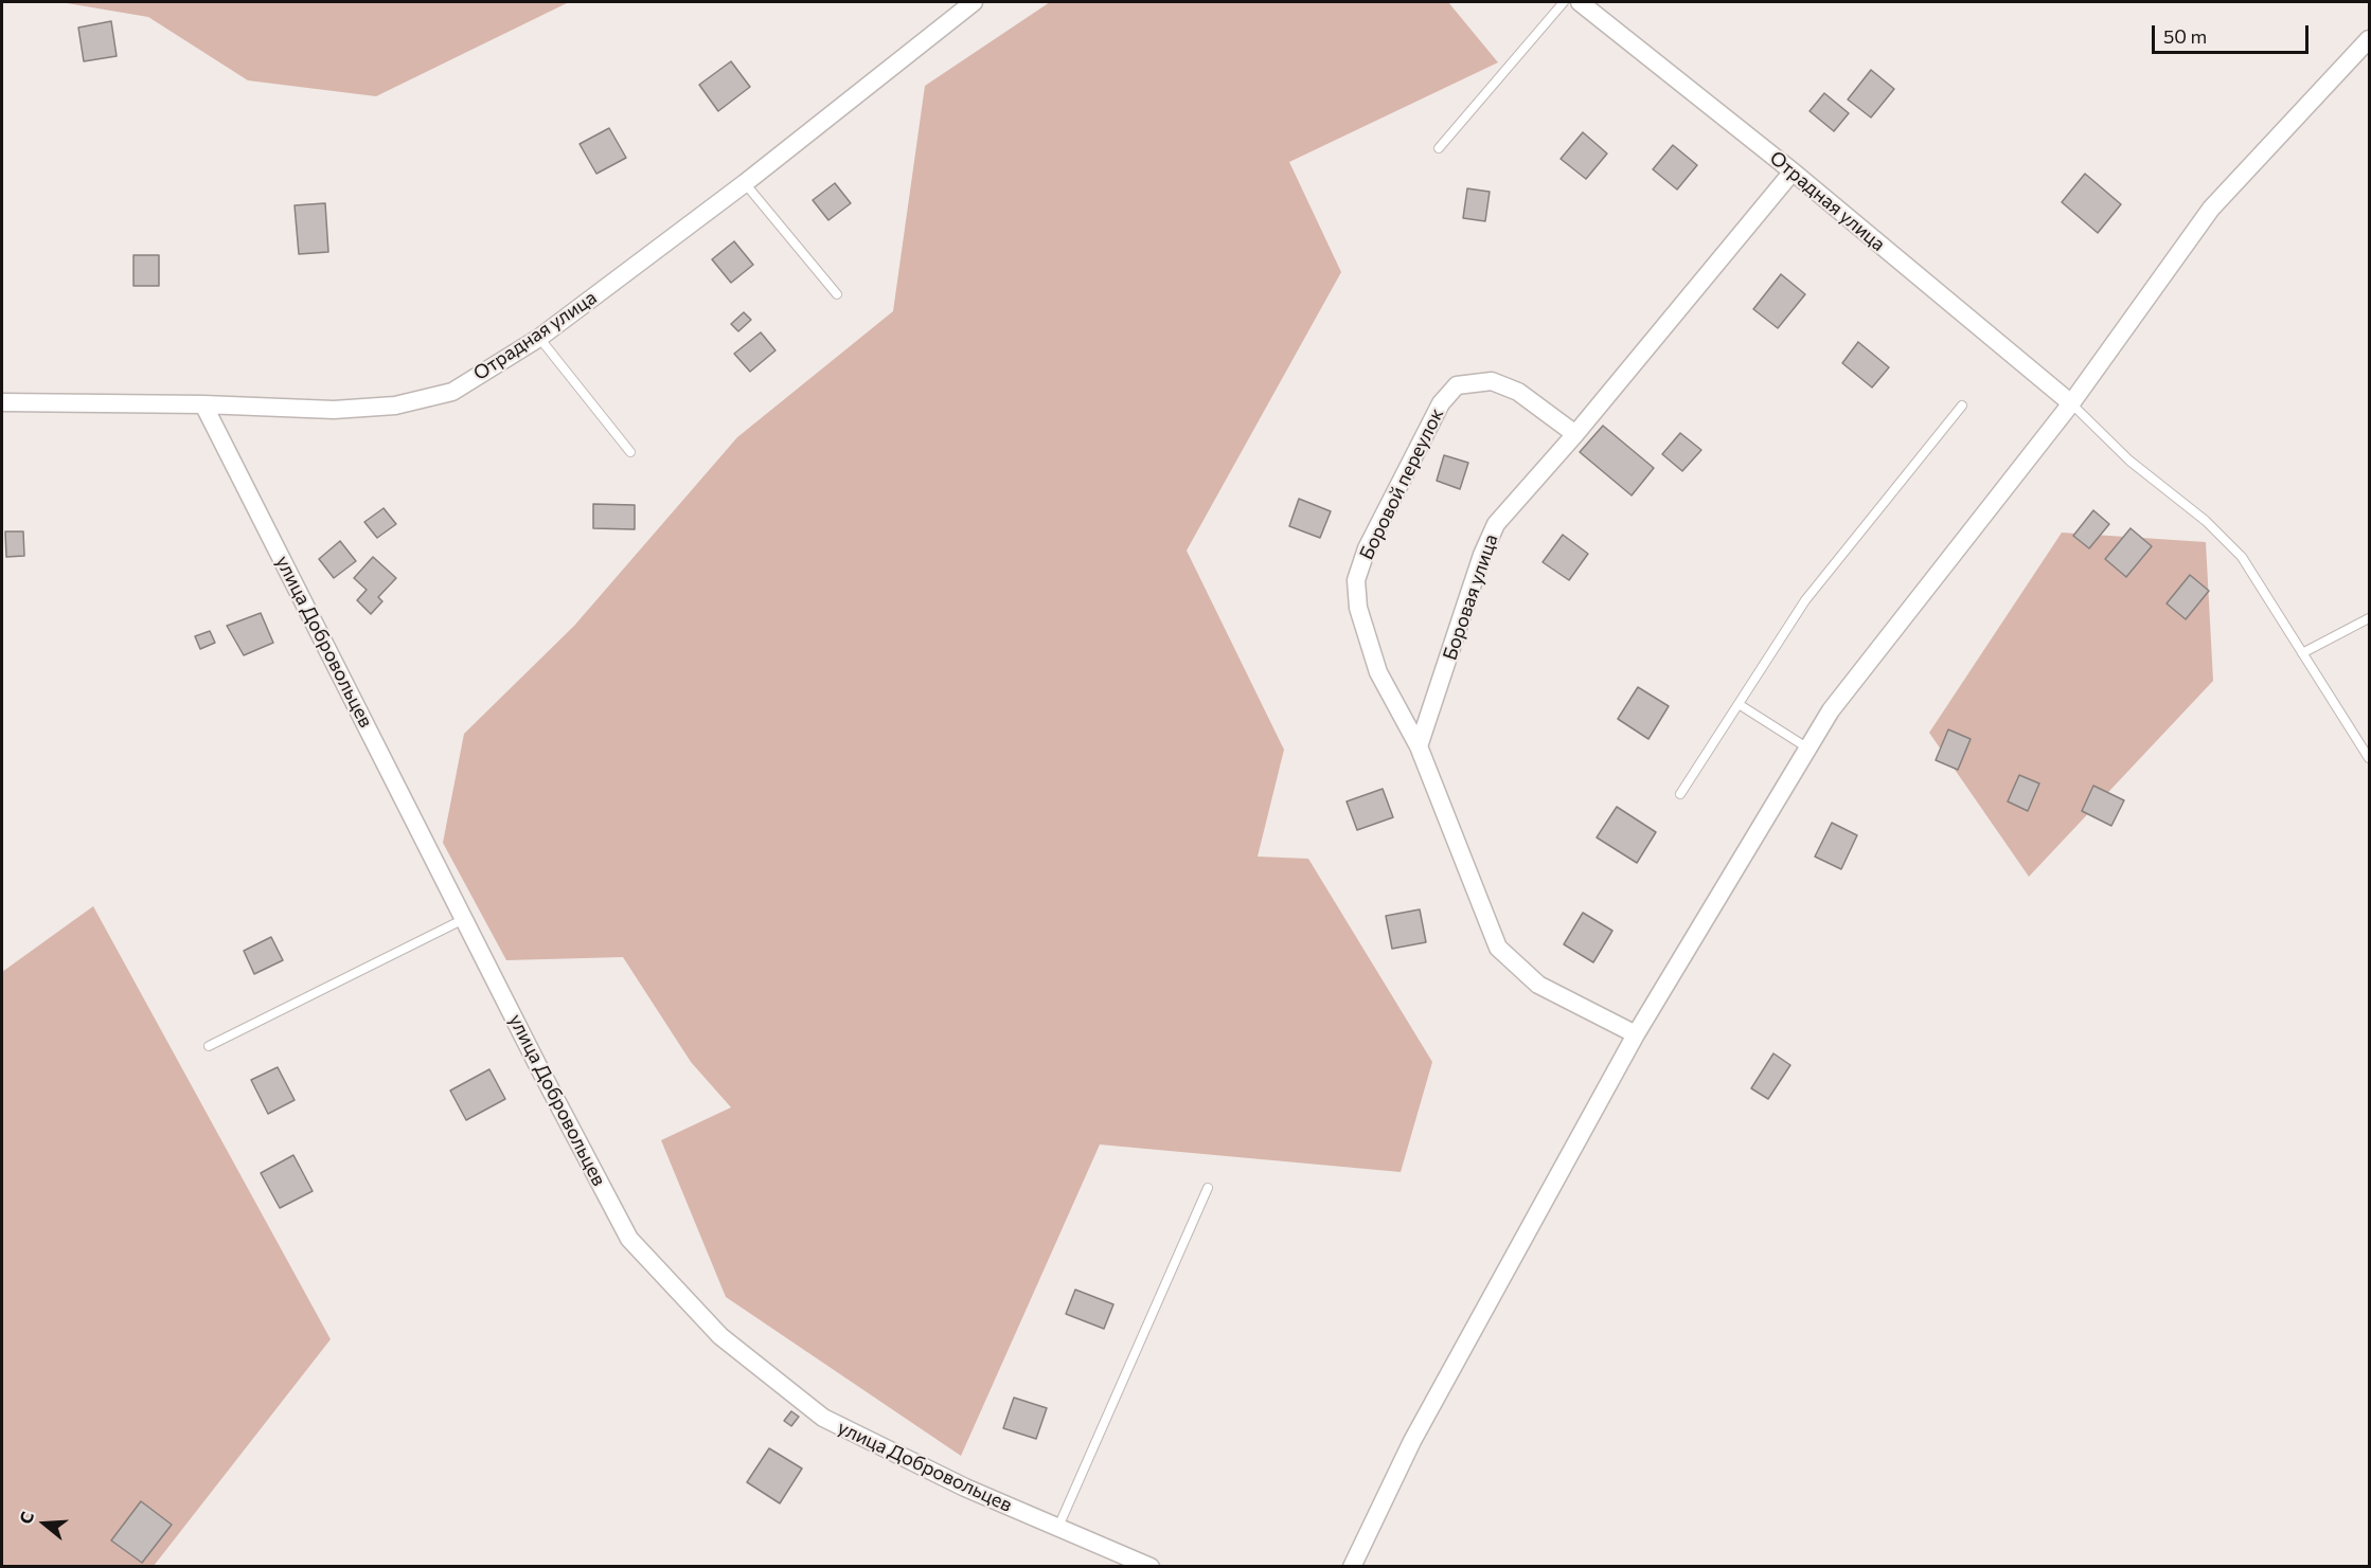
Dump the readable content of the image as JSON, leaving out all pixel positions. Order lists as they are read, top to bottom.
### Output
{
  "streets": {
    "street": [
      "Отрадная улица",
      "Боровой переулок",
      "Боровая улица",
      "улица Добровольцев"
    ]
  },
  "crossings": [
    ["Отрадная улица", "Боровая улица"],
    ["Отрадная улица", "улица Добровольцев"],
    ["Боровой переулок", "Боровая улица"]
  ],
  "scale_bar": "50 m",
  "north": "left"
}
